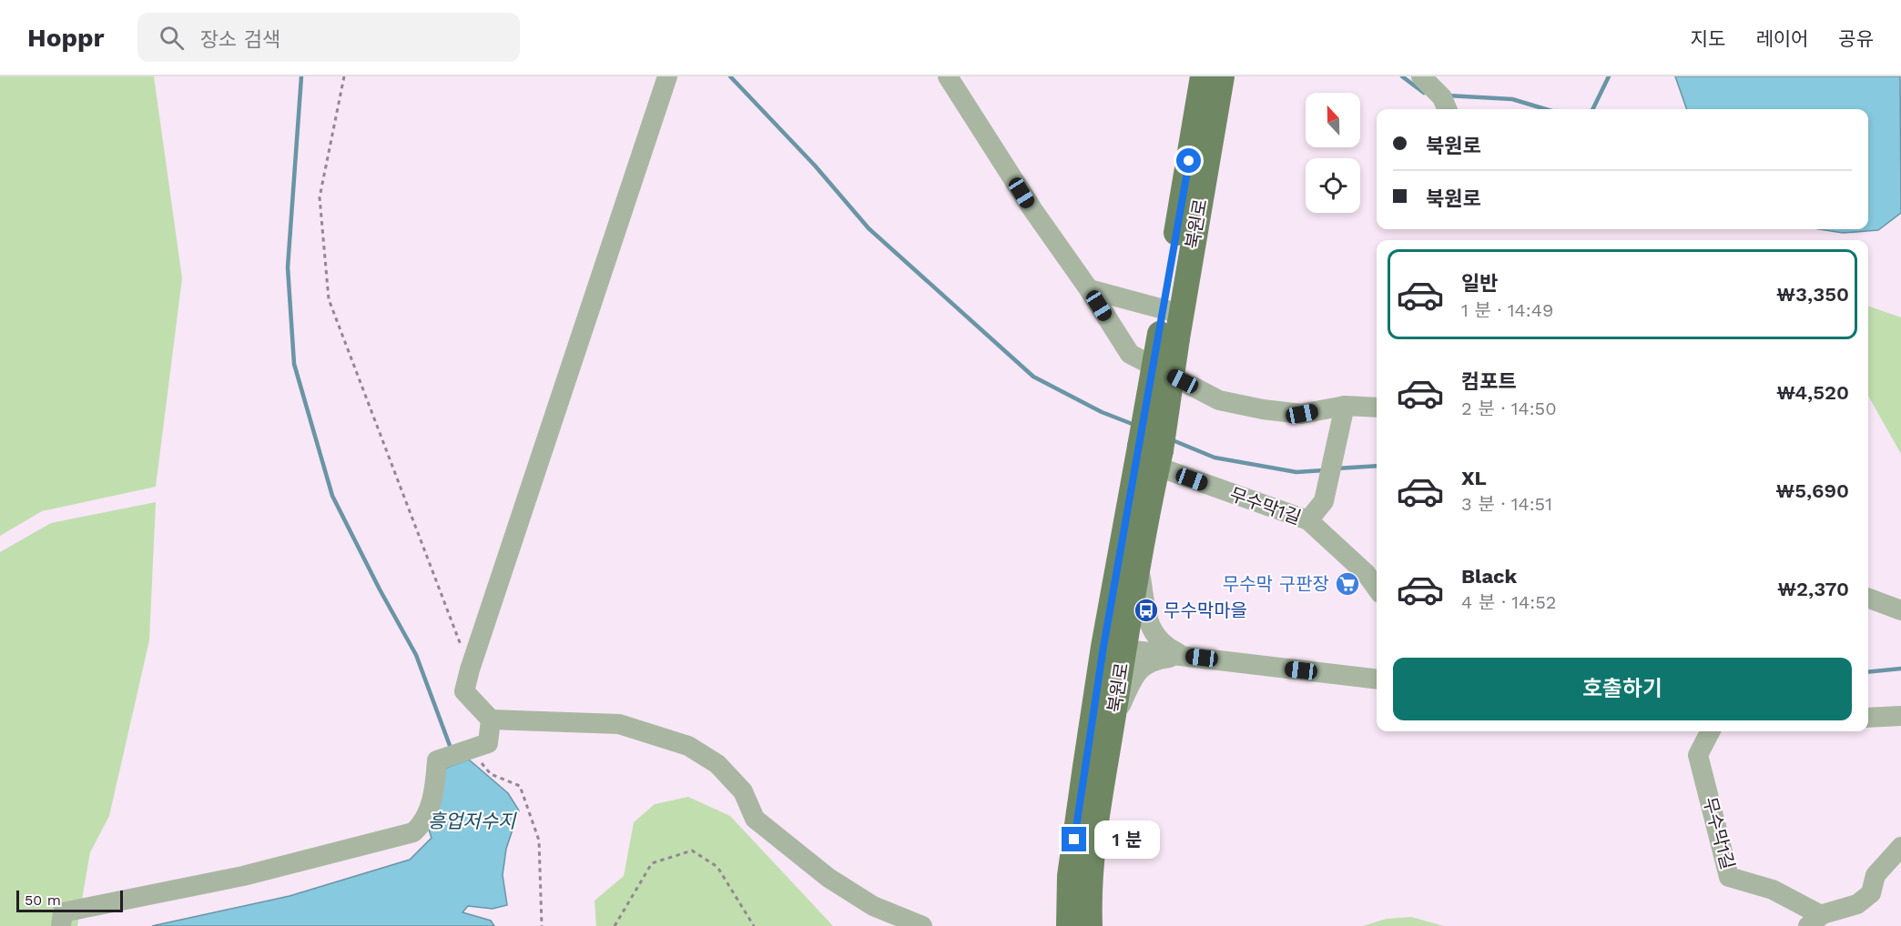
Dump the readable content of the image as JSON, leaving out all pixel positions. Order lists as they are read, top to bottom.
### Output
{
  "streets": {
    "main road": ["북원로"],
    "street": ["무수막1길"]
  },
  "crossings": [
    ["북원로", "무수막1길"]
  ],
  "water": ["흥업저수지"],
  "places": {
    "supermarket": ["무수막 구판장"],
    "bus stop": ["무수막마을"]
  },
  "scale_bar": "50 m",
  "north": "top",
  "page": {
    "header": "Hoppr",
    "search": "장소 검색",
    "nav": ["지도", "레이어", "공유"],
    "banner": ["북원로", "북원로"],
    "list": [
      {
        "name": "일반",
        "note": "1 분 · 14:49",
        "value": "₩3,350"
      },
      {
        "name": "컴포트",
        "note": "2 분 · 14:50",
        "value": "₩4,520"
      },
      {
        "name": "XL",
        "note": "3 분 · 14:51",
        "value": "₩5,690"
      },
      {
        "name": "Black",
        "note": "4 분 · 14:52",
        "value": "₩2,370"
      }
    ],
    "buttons": "호출하기",
    "bubble": "1 분",
    "scale": "50 m"
  }
}
